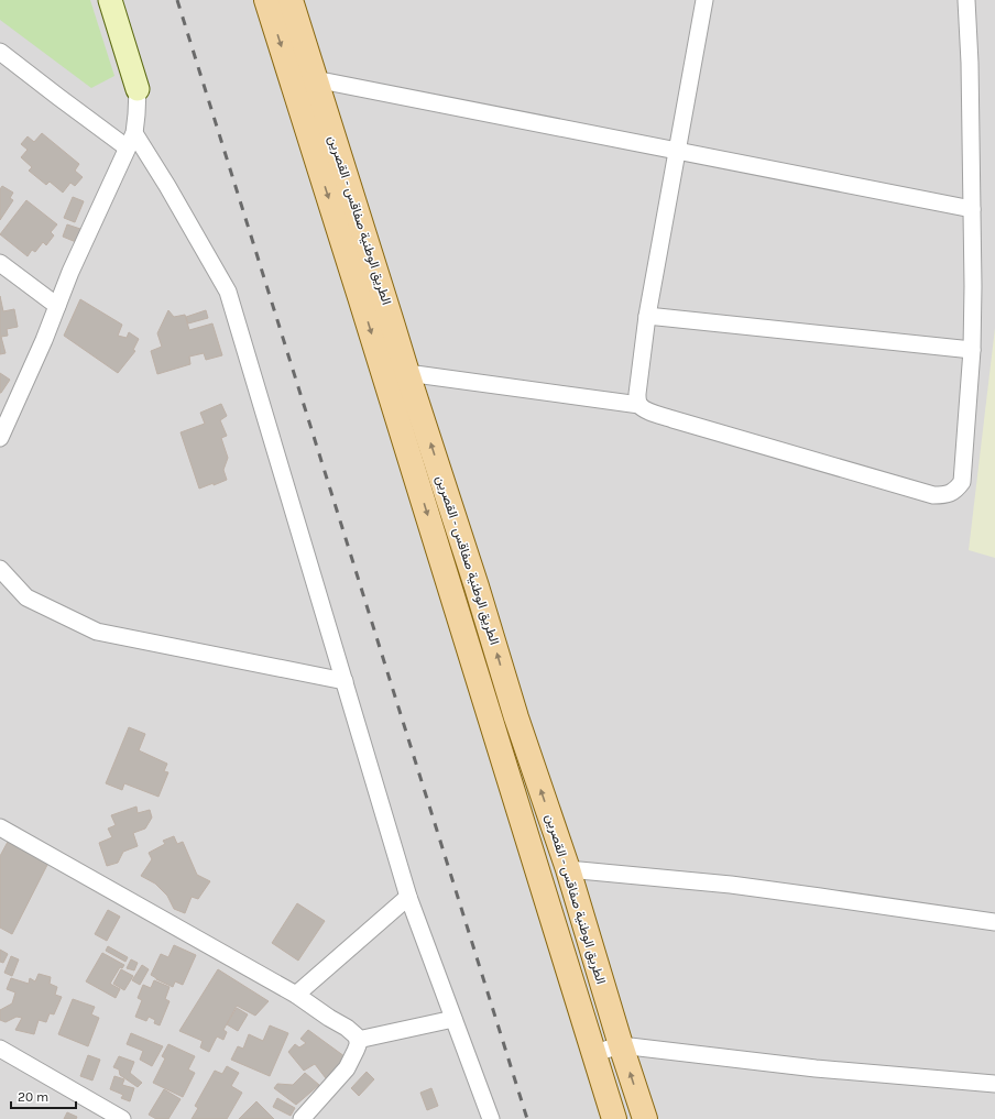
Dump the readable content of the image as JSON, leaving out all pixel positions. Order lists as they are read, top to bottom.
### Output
{
  "streets": {
    "main road": ["الطريق الوطنية صفاقس - القصرين"]
  },
  "scale_bar": "20 m"
}
